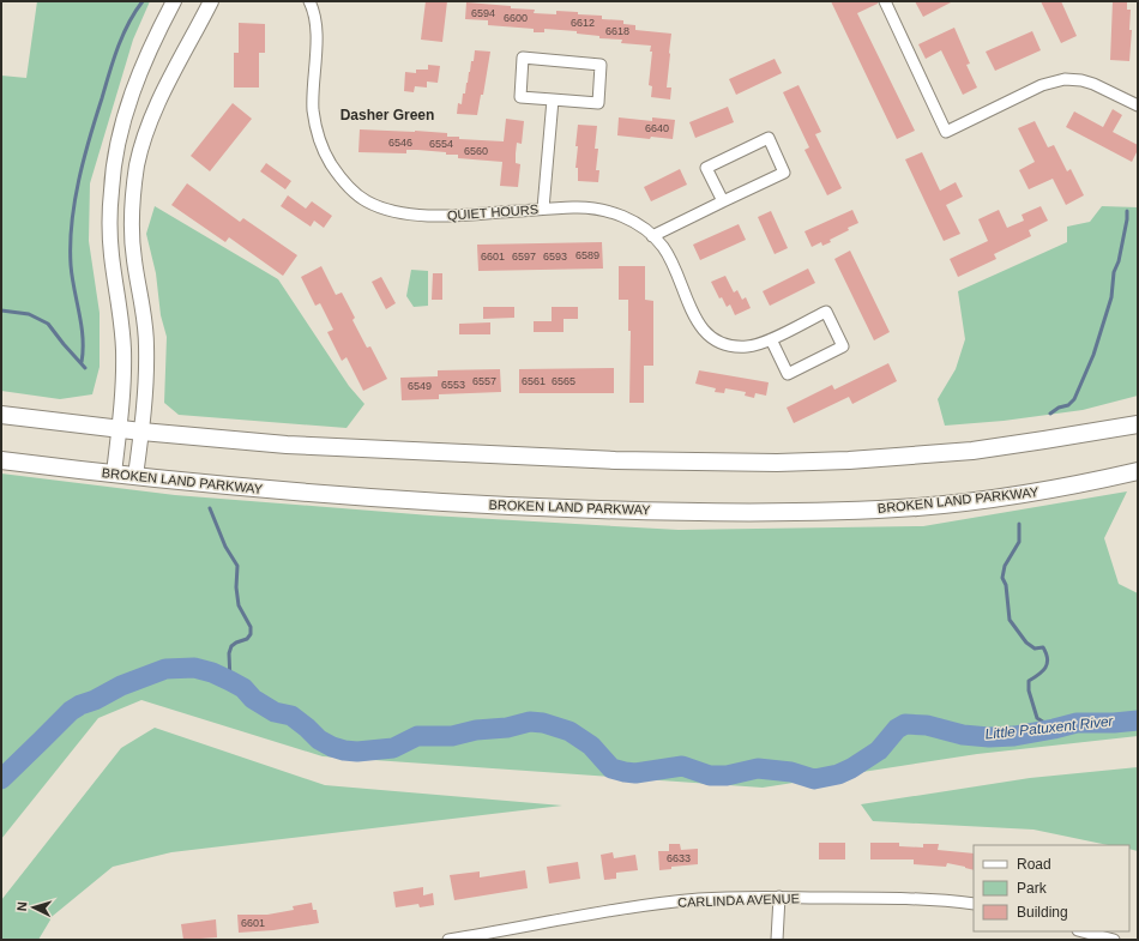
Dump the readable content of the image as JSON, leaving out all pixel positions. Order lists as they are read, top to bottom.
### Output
{
  "streets": {
    "main road": ["BROKEN LAND PARKWAY"],
    "street": ["QUIET HOURS", "CARLINDA AVENUE"]
  },
  "districts": ["Dasher Green"],
  "water": ["Little Patuxent River"],
  "house_numbers": [
    "6594",
    "6600",
    "6612",
    "6618",
    "6640",
    "6546",
    "6554",
    "6560",
    "6589",
    "6601",
    "6597",
    "6593",
    "6557",
    "6561",
    "6565",
    "6553",
    "6549",
    "6633",
    "6601"
  ],
  "legend": ["Road", "Park", "Building"],
  "north": "left"
}
